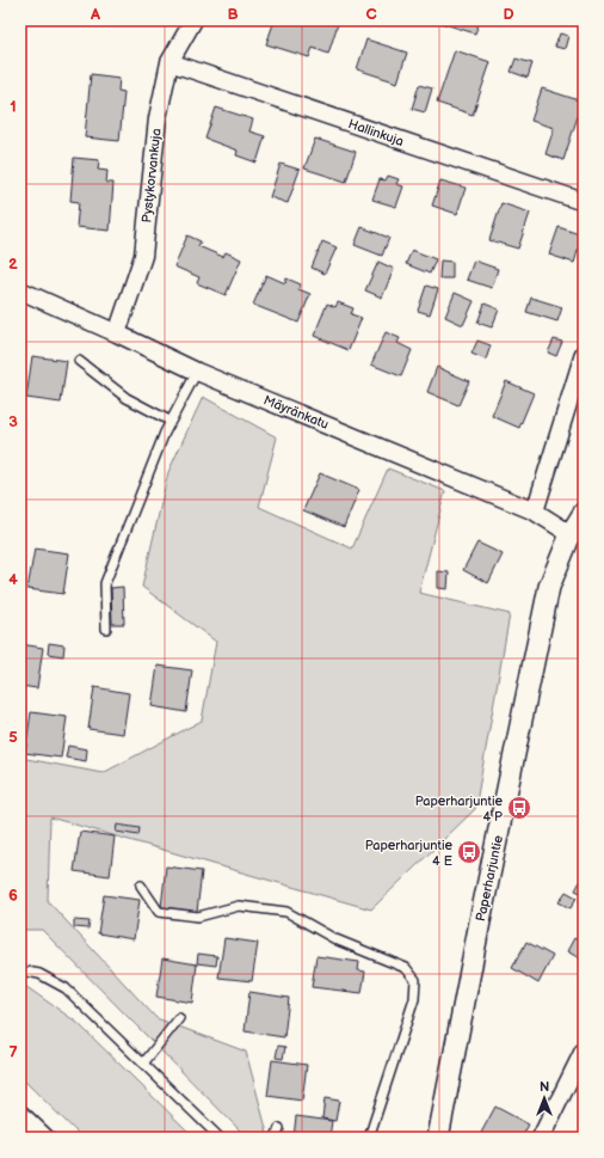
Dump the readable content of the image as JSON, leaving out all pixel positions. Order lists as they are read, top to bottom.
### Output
{
  "streets": {
    "street": [
      "Hallinkuja",
      "Pystykorvankuja",
      "Mäyränkatu",
      "Paperharjuntie"
    ]
  },
  "crossings": [
    ["Hallinkuja", "Pystykorvankuja"],
    ["Pystykorvankuja", "Mäyränkatu"],
    ["Mäyränkatu", "Paperharjuntie"]
  ],
  "places": {
    "bus stop": ["Paperharjuntie 4 P", "Paperharjuntie 4 E"]
  },
  "north": "top",
  "grid": {
    "columns": [
      "A",
      "B",
      "C",
      "D"
    ],
    "rows": [
      "1",
      "2",
      "3",
      "4",
      "5",
      "6",
      "7"
    ]
  }
}
